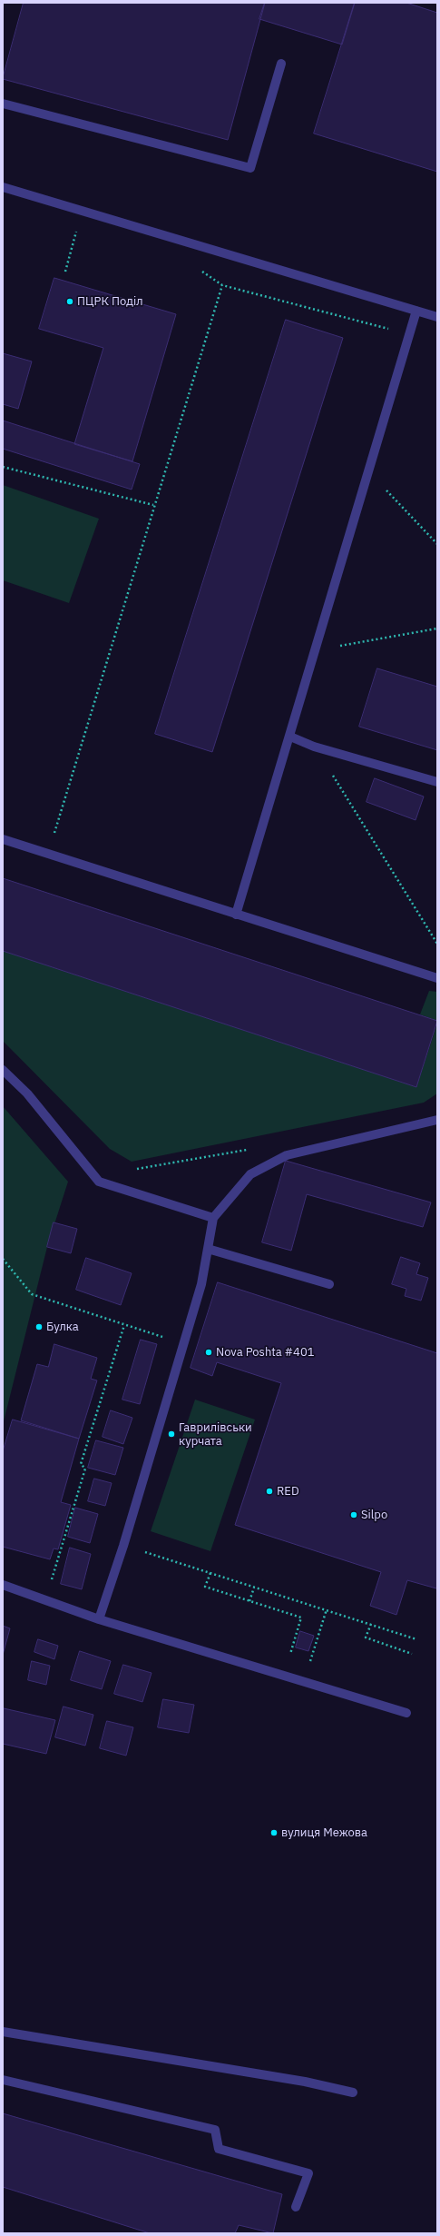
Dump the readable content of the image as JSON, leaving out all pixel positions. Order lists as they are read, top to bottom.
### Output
{
  "places": [
    "ПЦРК Поділ",
    "Булка",
    "Nova Poshta #401",
    "Гаврилівськи курчата",
    "RED",
    "Silpo",
    "вулиця Межова"
  ]
}
